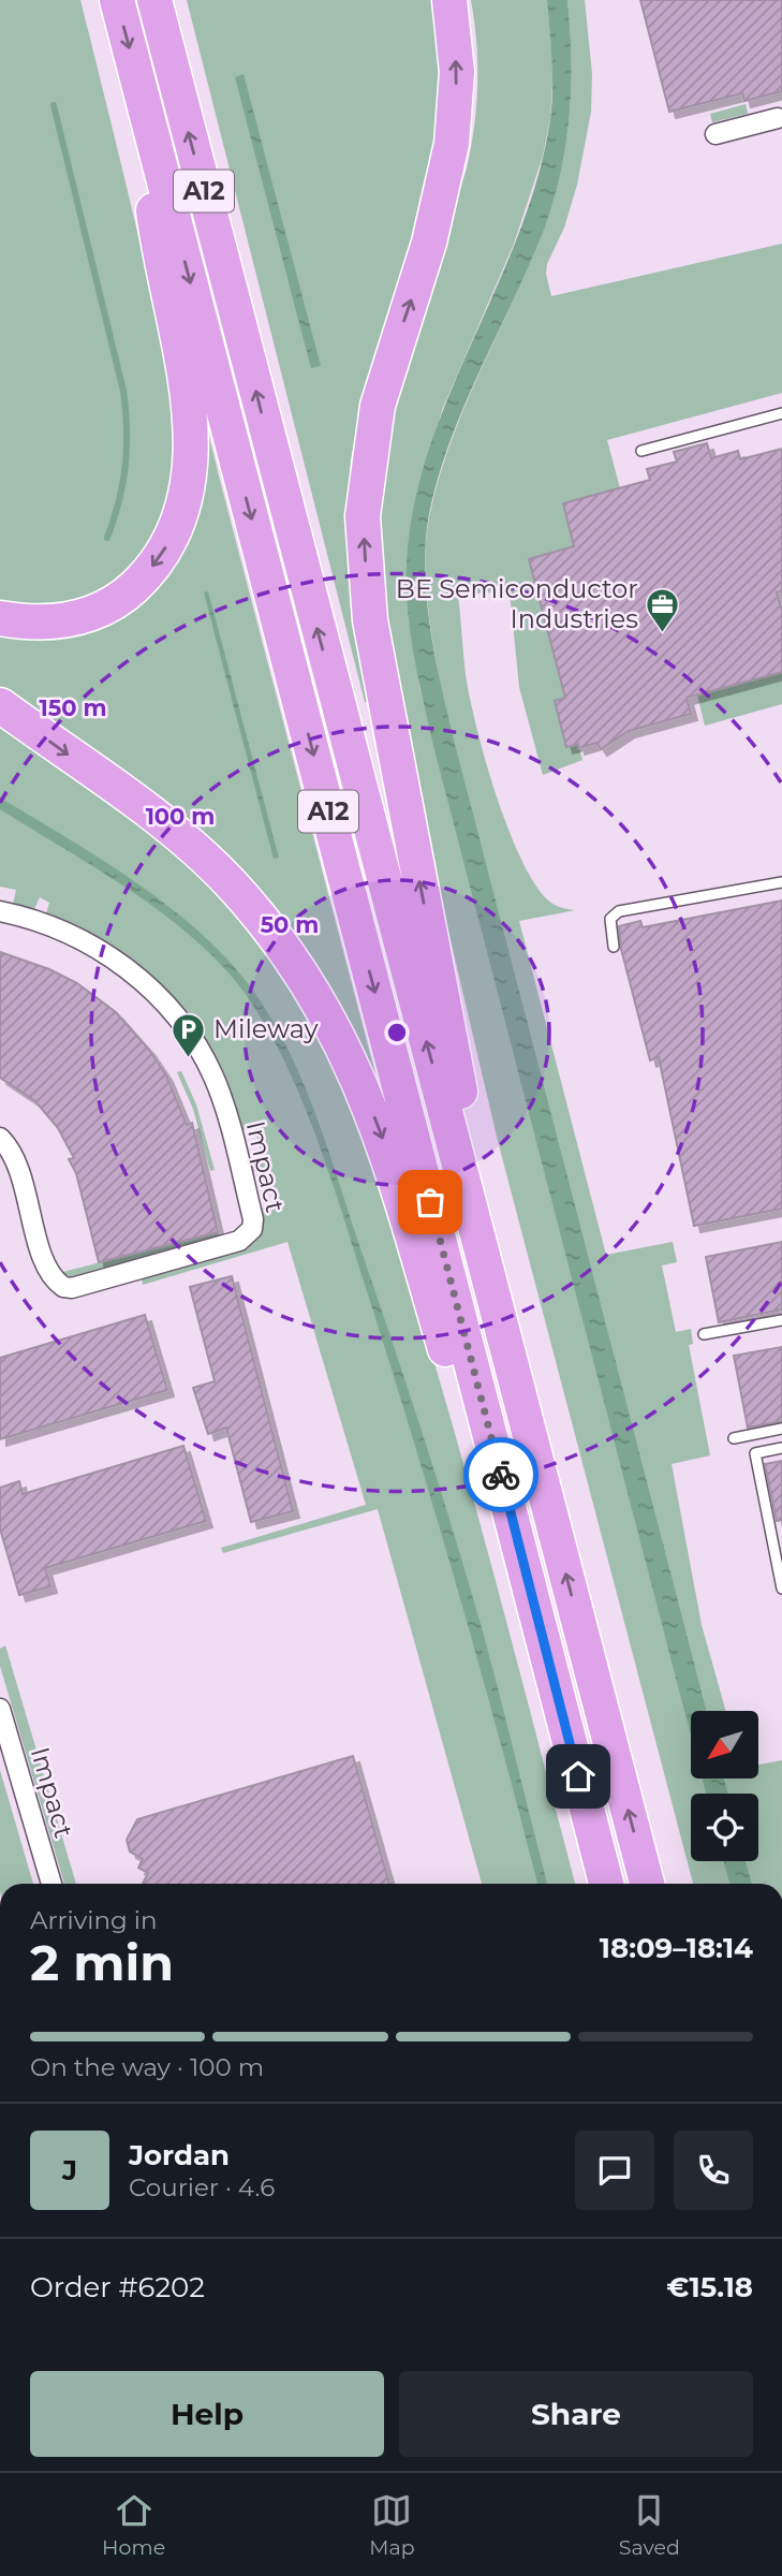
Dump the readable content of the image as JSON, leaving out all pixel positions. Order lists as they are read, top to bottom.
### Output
{
  "streets": {
    "highway": ["A12"],
    "street": ["Impact"]
  },
  "places": {
    "office": ["BE Semiconductor Industries"],
    "parking": ["Mileway"]
  },
  "north": "bottom left",
  "page": {
    "heading": ["2 min", "Arriving in", "18:09–18:14"],
    "panel": [
      "Jordan",
      "Courier · 4.6",
      "Order #6202",
      "€15.18"
    ],
    "bar": "On the way · 100 m",
    "round": "J",
    "buttons": ["Help", "Share"],
    "tabs": ["Home", "Map", "Saved"]
  },
  "rings": ["150 m", "100 m", "50 m"]
}
